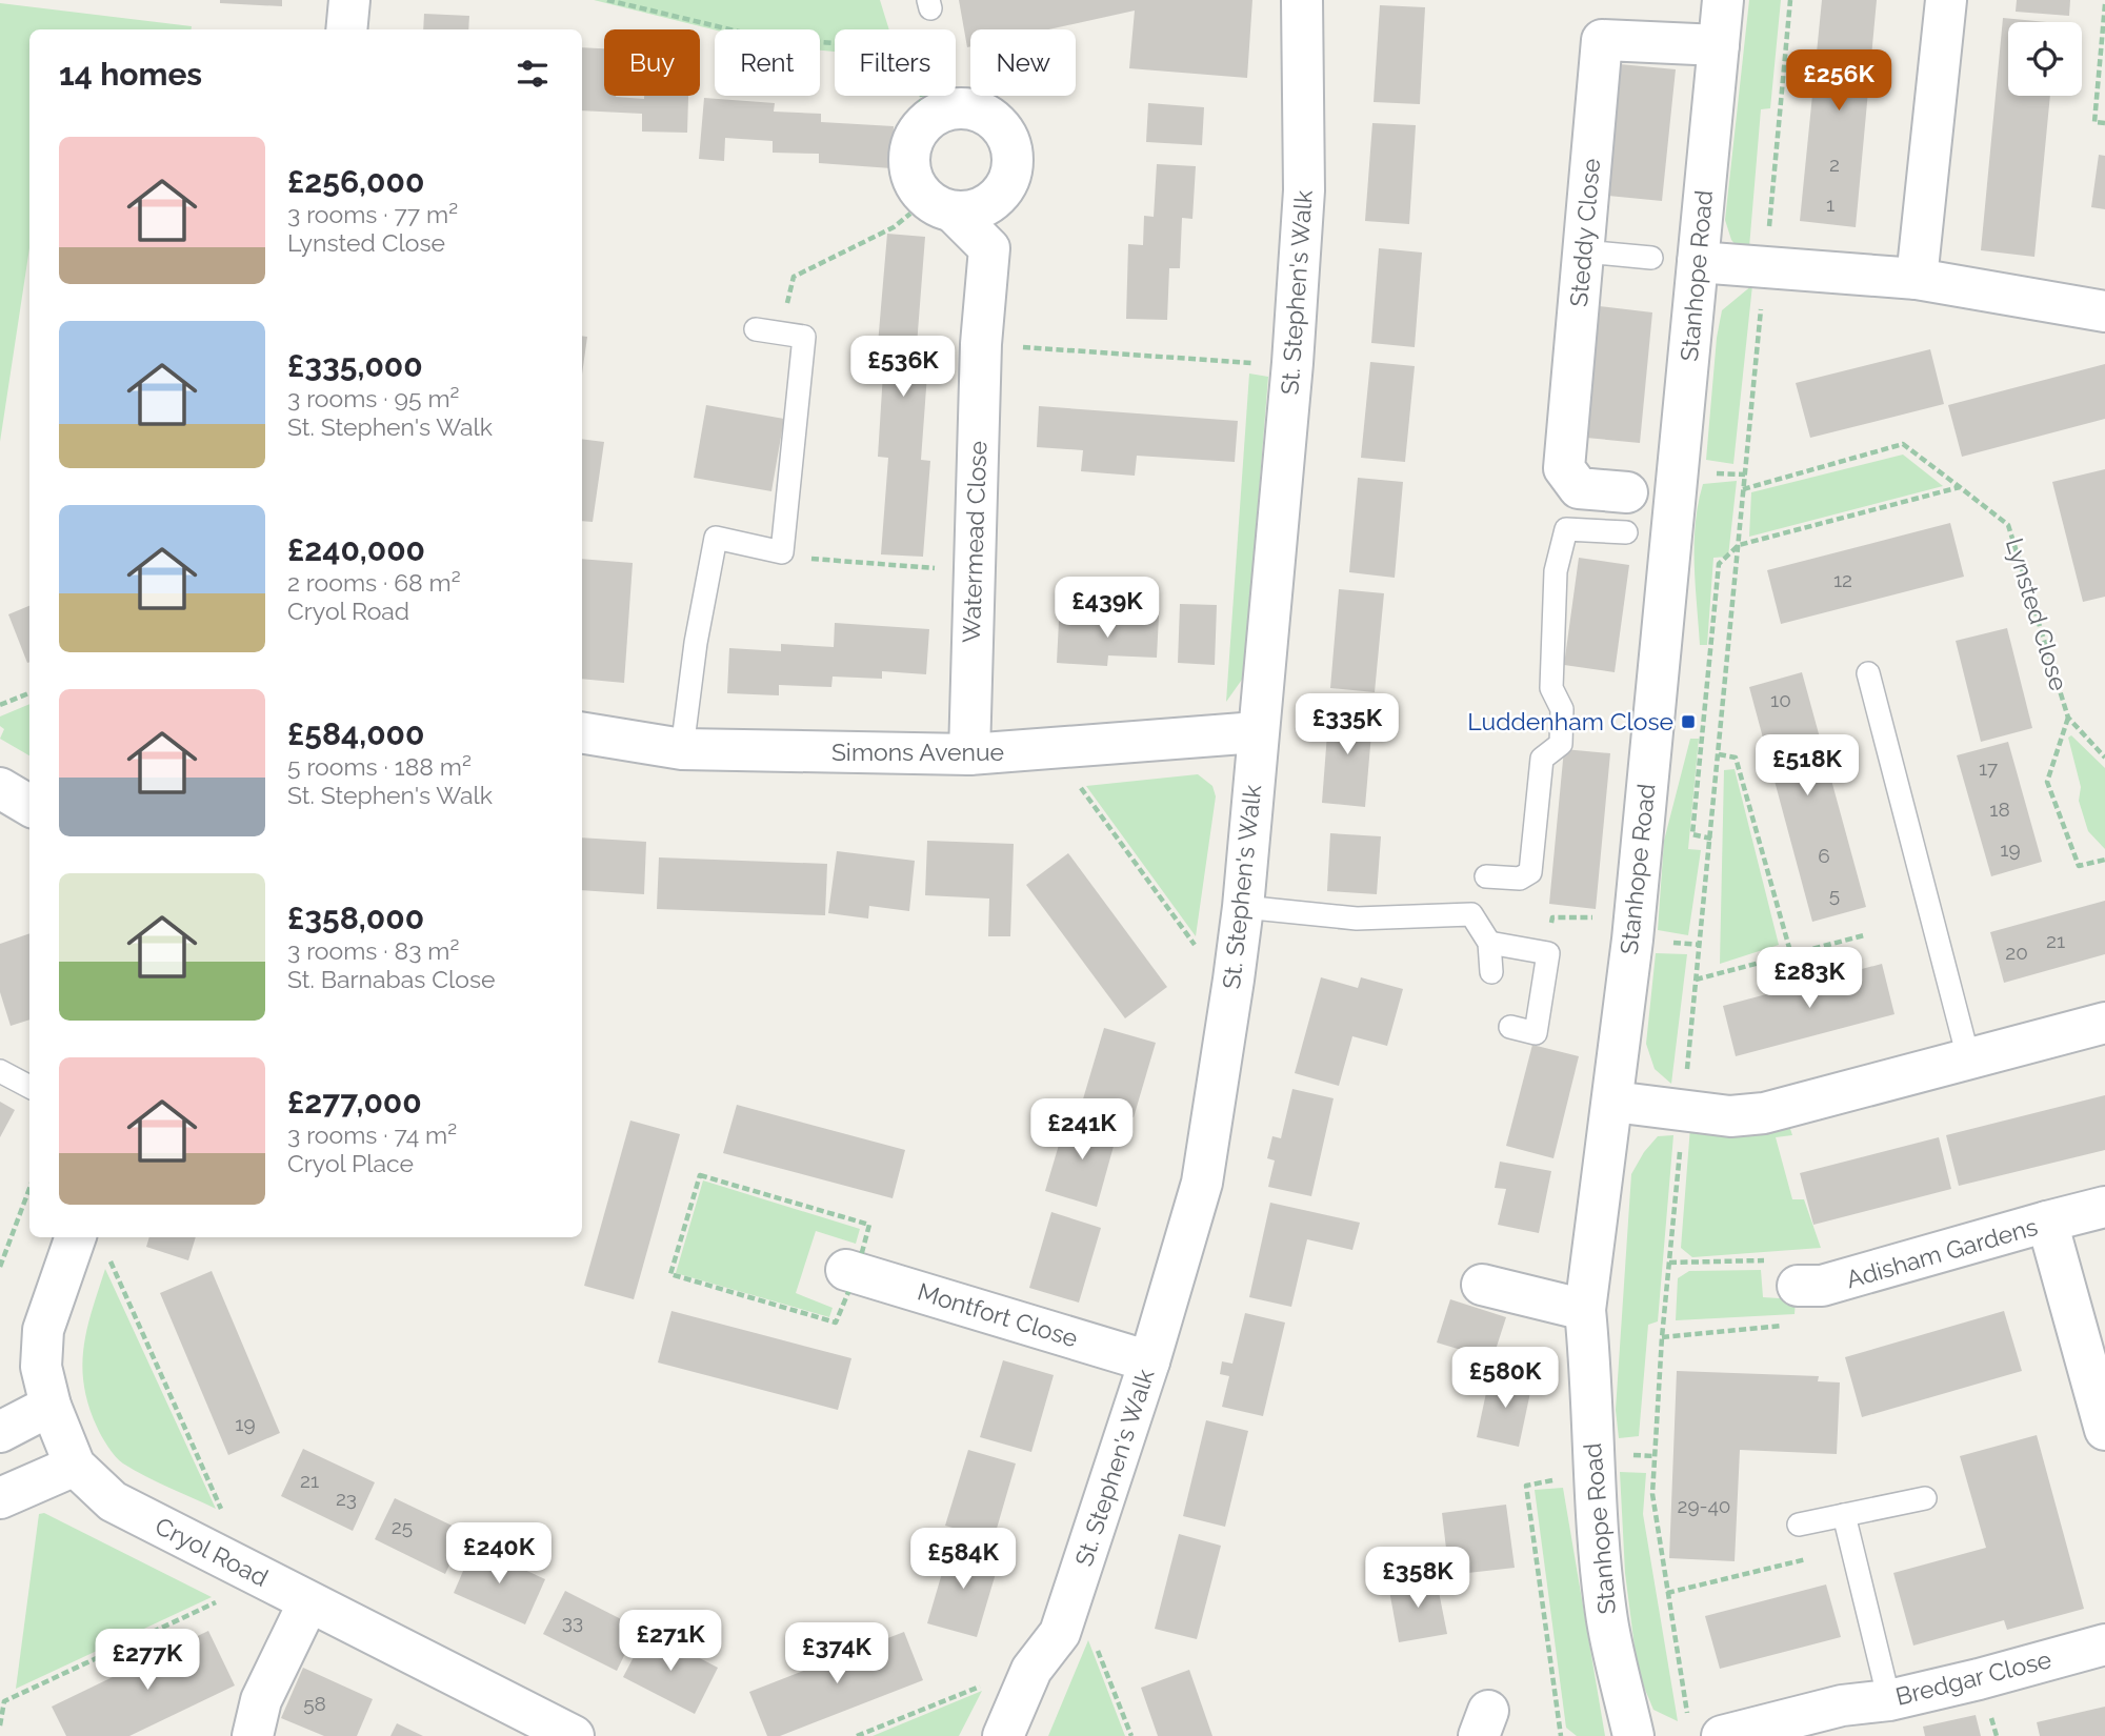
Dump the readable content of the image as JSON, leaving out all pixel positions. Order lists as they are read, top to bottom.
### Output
{
  "streets": {
    "street": [
      "Steddy Close",
      "Stanhope Road",
      "St. Stephen's Walk",
      "Watermead Close",
      "Simons Avenue",
      "Adisham Gardens",
      "Montfort Close",
      "Cryol Road",
      "Bredgar Close"
    ],
    "path": ["Lynsted Close"]
  },
  "crossings": [
    ["Steddy Close", "Stanhope Road"],
    ["St. Stephen's Walk", "Simons Avenue"],
    ["St. Stephen's Walk", "Montfort Close"],
    ["Watermead Close", "Simons Avenue"]
  ],
  "places": {
    "transit": ["Luddenham Close"]
  },
  "house_numbers": [
    "2",
    "1",
    "12",
    "10",
    "17",
    "18",
    "19",
    "6",
    "5",
    "21",
    "20",
    "19",
    "21",
    "23",
    "29-40",
    "25",
    "33",
    "58"
  ],
  "page": {
    "chip": [
      "Buy",
      "Rent",
      "Filters",
      "New"
    ],
    "heading": "14 homes",
    "price": [
      "£256K",
      "£536K",
      "£439K",
      "£335K",
      "£518K",
      "£283K",
      "£241K",
      "£580K",
      "£240K",
      "£584K",
      "£358K",
      "£271K",
      "£374K",
      "£277K"
    ],
    "list": [
      {
        "name": "£256,000",
        "note": "3 rooms · 77 m² · Lynsted Close"
      },
      {
        "name": "£335,000",
        "note": "3 rooms · 95 m² · St. Stephen's Walk"
      },
      {
        "name": "£240,000",
        "note": "2 rooms · 68 m² · Cryol Road"
      },
      {
        "name": "£584,000",
        "note": "5 rooms · 188 m² · St. Stephen's Walk"
      },
      {
        "name": "£358,000",
        "note": "3 rooms · 83 m² · St. Barnabas Close"
      },
      {
        "name": "£277,000",
        "note": "3 rooms · 74 m² · Cryol Place"
      }
    ]
  }
}
